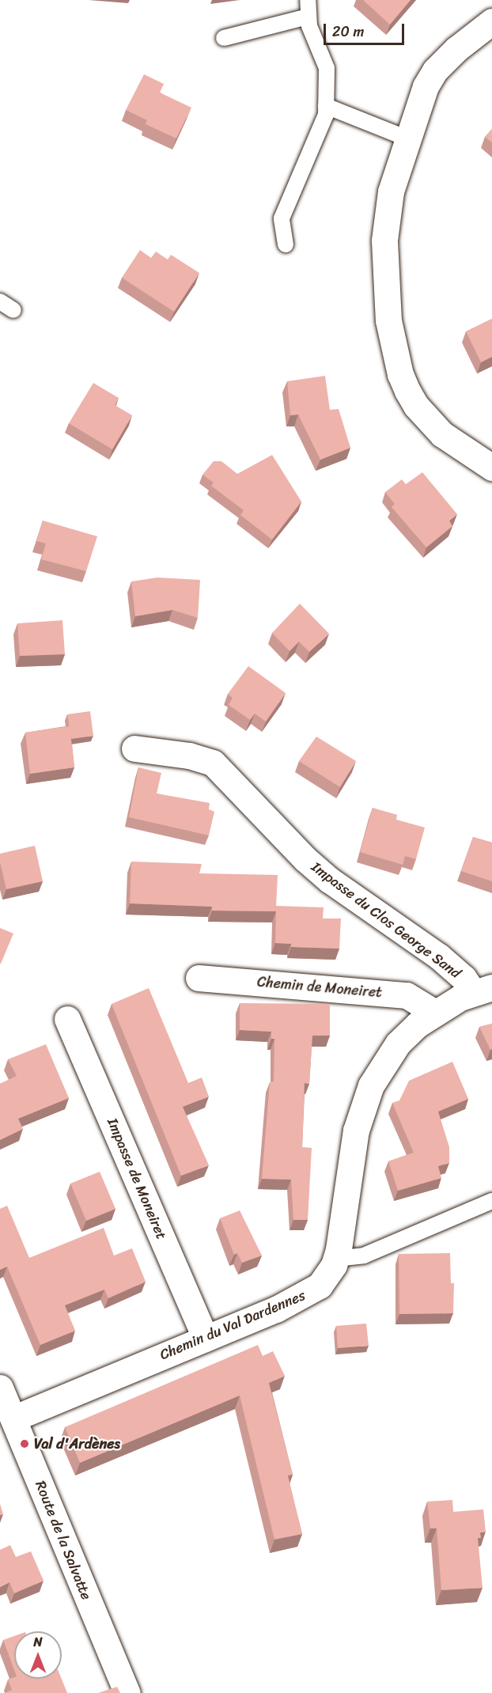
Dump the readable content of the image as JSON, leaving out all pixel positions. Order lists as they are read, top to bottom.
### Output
{
  "streets": {
    "street": [
      "Impasse du Clos George Sand",
      "Chemin de Moneiret",
      "Impasse de Moneiret",
      "Chemin du Val Dardennes",
      "Route de la Salvatte"
    ]
  },
  "crossings": [
    ["Impasse du Clos George Sand", "Chemin du Val Dardennes"],
    ["Chemin de Moneiret", "Chemin du Val Dardennes"],
    ["Impasse de Moneiret", "Chemin du Val Dardennes"],
    ["Chemin du Val Dardennes", "Route de la Salvatte"]
  ],
  "places": ["Val d'Ardènes"],
  "scale_bar": "20 m",
  "north": "top"
}
